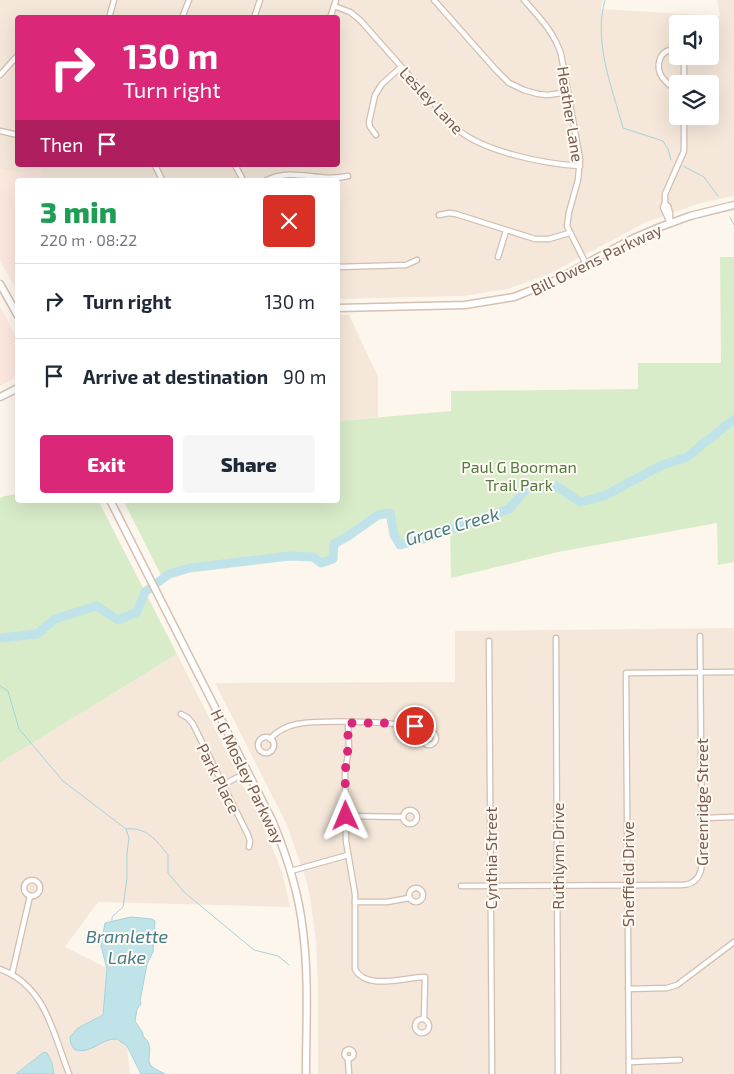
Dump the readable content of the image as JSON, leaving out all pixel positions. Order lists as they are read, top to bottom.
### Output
{
  "streets": {
    "main road": ["Bill Owens Parkway", "H G Mosley Parkway"],
    "street": [
      "Lesley Lane",
      "Heather Lane",
      "Park Place",
      "Greenridge Street",
      "Ruthlynn Drive",
      "Cynthia Street",
      "Sheffield Drive"
    ]
  },
  "crossings": [
    ["Lesley Lane", "Heather Lane"],
    ["Greenridge Street", "Ruthlynn Drive"],
    ["Greenridge Street", "Cynthia Street"],
    ["Greenridge Street", "Sheffield Drive"]
  ],
  "water": ["Grace Creek", "Bramlette Lake"],
  "parks": ["Paul G Boorman Trail Park"],
  "page": {
    "turn": ["130 m", "Turn right"],
    "then": "Then",
    "heading": ["3 min", "220 m · 08:22"],
    "list": [
      {
        "name": "Turn right",
        "value": "130 m"
      },
      {
        "name": "Arrive at destination",
        "value": "90 m"
      }
    ],
    "buttons": ["Exit", "Share"]
  }
}
